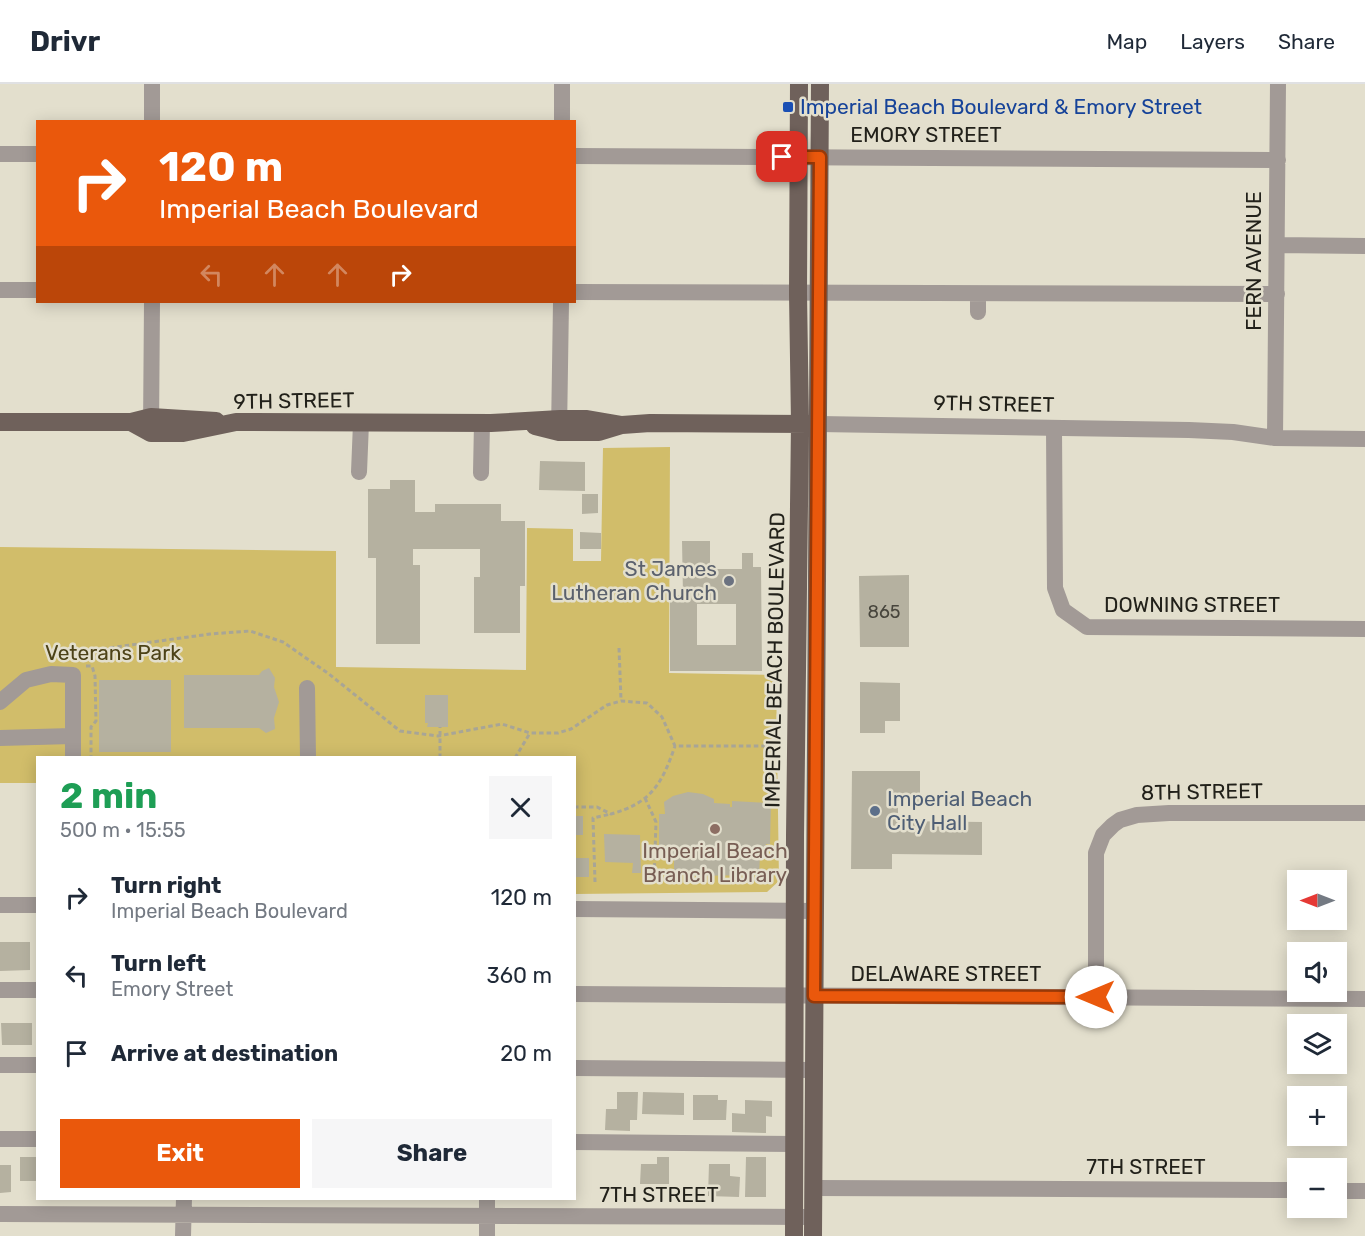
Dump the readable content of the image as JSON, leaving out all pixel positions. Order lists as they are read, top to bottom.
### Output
{
  "streets": {
    "main road": ["9TH STREET", "IMPERIAL BEACH BOULEVARD"],
    "street": [
      "EMORY STREET",
      "FERN AVENUE",
      "DOWNING STREET",
      "8TH STREET",
      "DELAWARE STREET",
      "7TH STREET"
    ]
  },
  "crossings": [
    ["EMORY STREET", "FERN AVENUE"],
    ["EMORY STREET", "IMPERIAL BEACH BOULEVARD"],
    ["FERN AVENUE", "9TH STREET"],
    ["9TH STREET", "DOWNING STREET"],
    ["9TH STREET", "IMPERIAL BEACH BOULEVARD"],
    ["IMPERIAL BEACH BOULEVARD", "DELAWARE STREET"],
    ["IMPERIAL BEACH BOULEVARD", "7TH STREET"],
    ["8TH STREET", "DELAWARE STREET"]
  ],
  "parks": ["Veterans Park"],
  "places": {
    "transit": ["Imperial Beach Boulevard & Emory Street"],
    "other": ["St James Lutheran Church", "Imperial Beach City Hall", "Imperial Beach Branch Library"]
  },
  "house_numbers": ["865"],
  "north": "left",
  "page": {
    "header": "Drivr",
    "nav": ["Map", "Layers", "Share"],
    "turn": ["120 m", "Imperial Beach Boulevard"],
    "heading": ["2 min", "500 m · 15:55"],
    "list": [
      {
        "name": "Turn right",
        "note": "Imperial Beach Boulevard",
        "value": "120 m"
      },
      {
        "name": "Turn left",
        "note": "Emory Street",
        "value": "360 m"
      },
      {
        "name": "Arrive at destination",
        "value": "20 m"
      }
    ],
    "map_buttons": ["+", "−"],
    "buttons": ["Exit", "Share"]
  }
}
